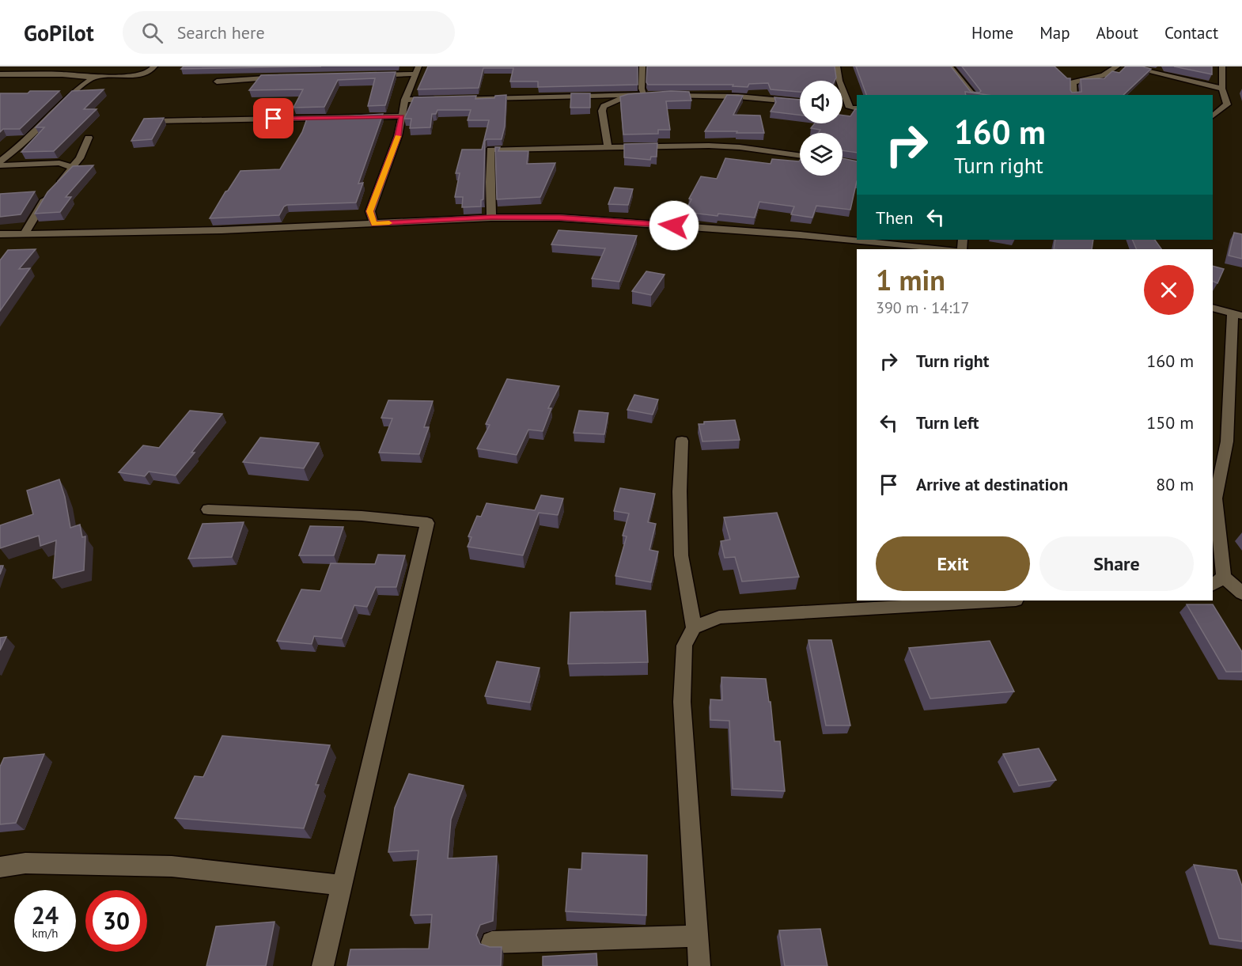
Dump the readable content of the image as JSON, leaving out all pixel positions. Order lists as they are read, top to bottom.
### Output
{
  "page": {
    "header": "GoPilot",
    "search": "Search here",
    "nav": [
      "Home",
      "Map",
      "About",
      "Contact"
    ],
    "turn": ["160 m", "Turn right"],
    "then": "Then",
    "heading": ["1 min", "390 m · 14:17"],
    "list": [
      {
        "name": "Turn right",
        "value": "160 m"
      },
      {
        "name": "Turn left",
        "value": "150 m"
      },
      {
        "name": "Arrive at destination",
        "value": "80 m"
      }
    ],
    "buttons": ["Exit", "Share"],
    "speed": "24 km/h",
    "limit": "30"
  }
}
